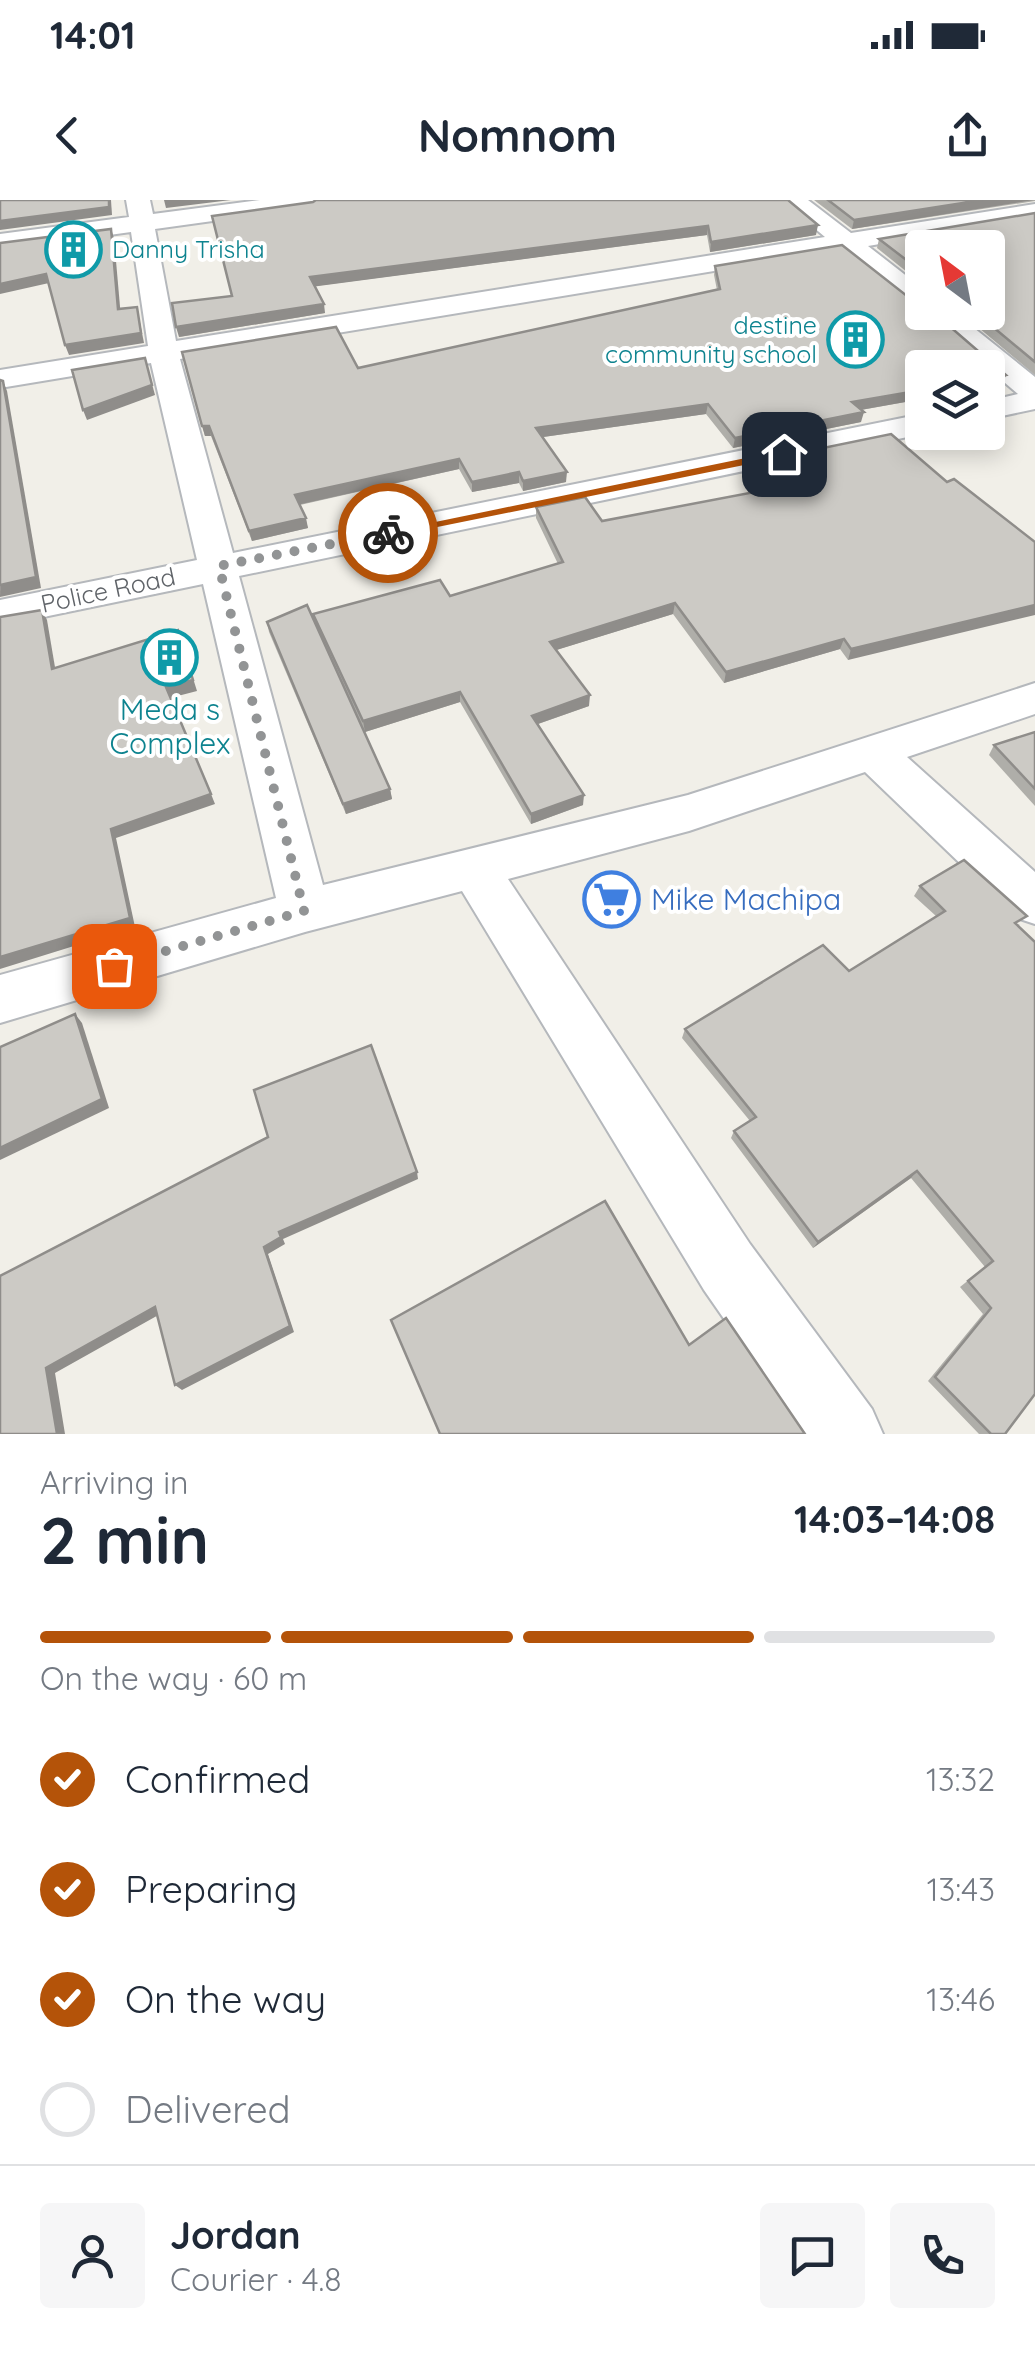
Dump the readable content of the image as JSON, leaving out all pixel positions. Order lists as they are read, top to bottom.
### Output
{
  "streets": {
    "street": ["Police Road"]
  },
  "places": {
    "building": ["Danny Trisha", "destine community school", "Meda s Complex"],
    "supermarket": ["Mike Machipa"]
  },
  "north": "top left",
  "page": {
    "status": "14:01",
    "header": "Nomnom",
    "heading": ["2 min", "Arriving in", "14:03–14:08"],
    "panel": ["Jordan", "Courier · 4.8"],
    "bar": "On the way · 60 m",
    "list": [
      ["Confirmed", "13:32"],
      ["Preparing", "13:43"],
      ["On the way", "13:46"],
      "Delivered"
    ]
  }
}
